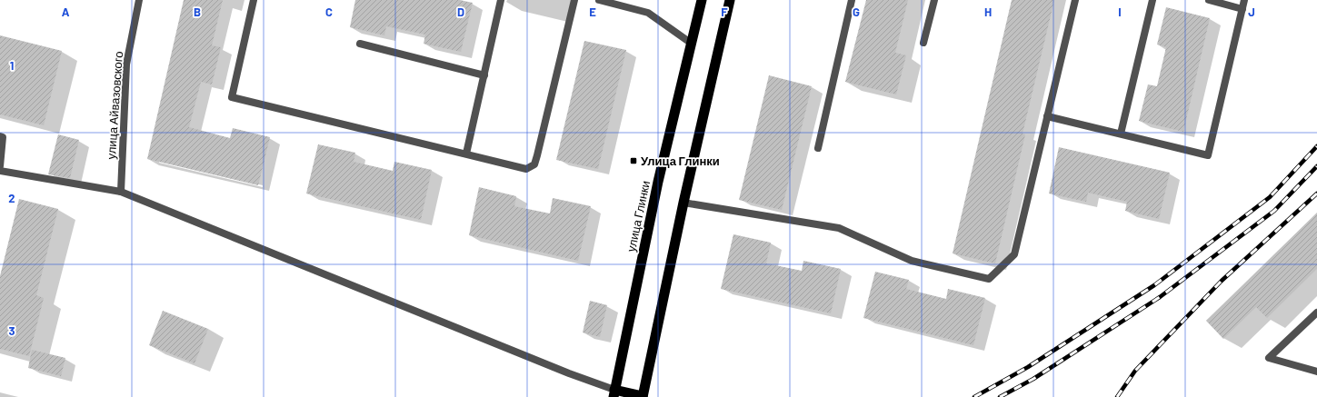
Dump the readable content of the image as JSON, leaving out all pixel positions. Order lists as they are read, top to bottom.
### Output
{
  "streets": {
    "highway": ["улица Глинки"],
    "street": ["улица Айвазовского"]
  },
  "places": {
    "transit": ["Улица Глинки"]
  },
  "grid": {
    "columns": [
      "A",
      "B",
      "C",
      "D",
      "E",
      "F",
      "G",
      "H",
      "I",
      "J"
    ],
    "rows": ["1", "2", "3"]
  }
}
